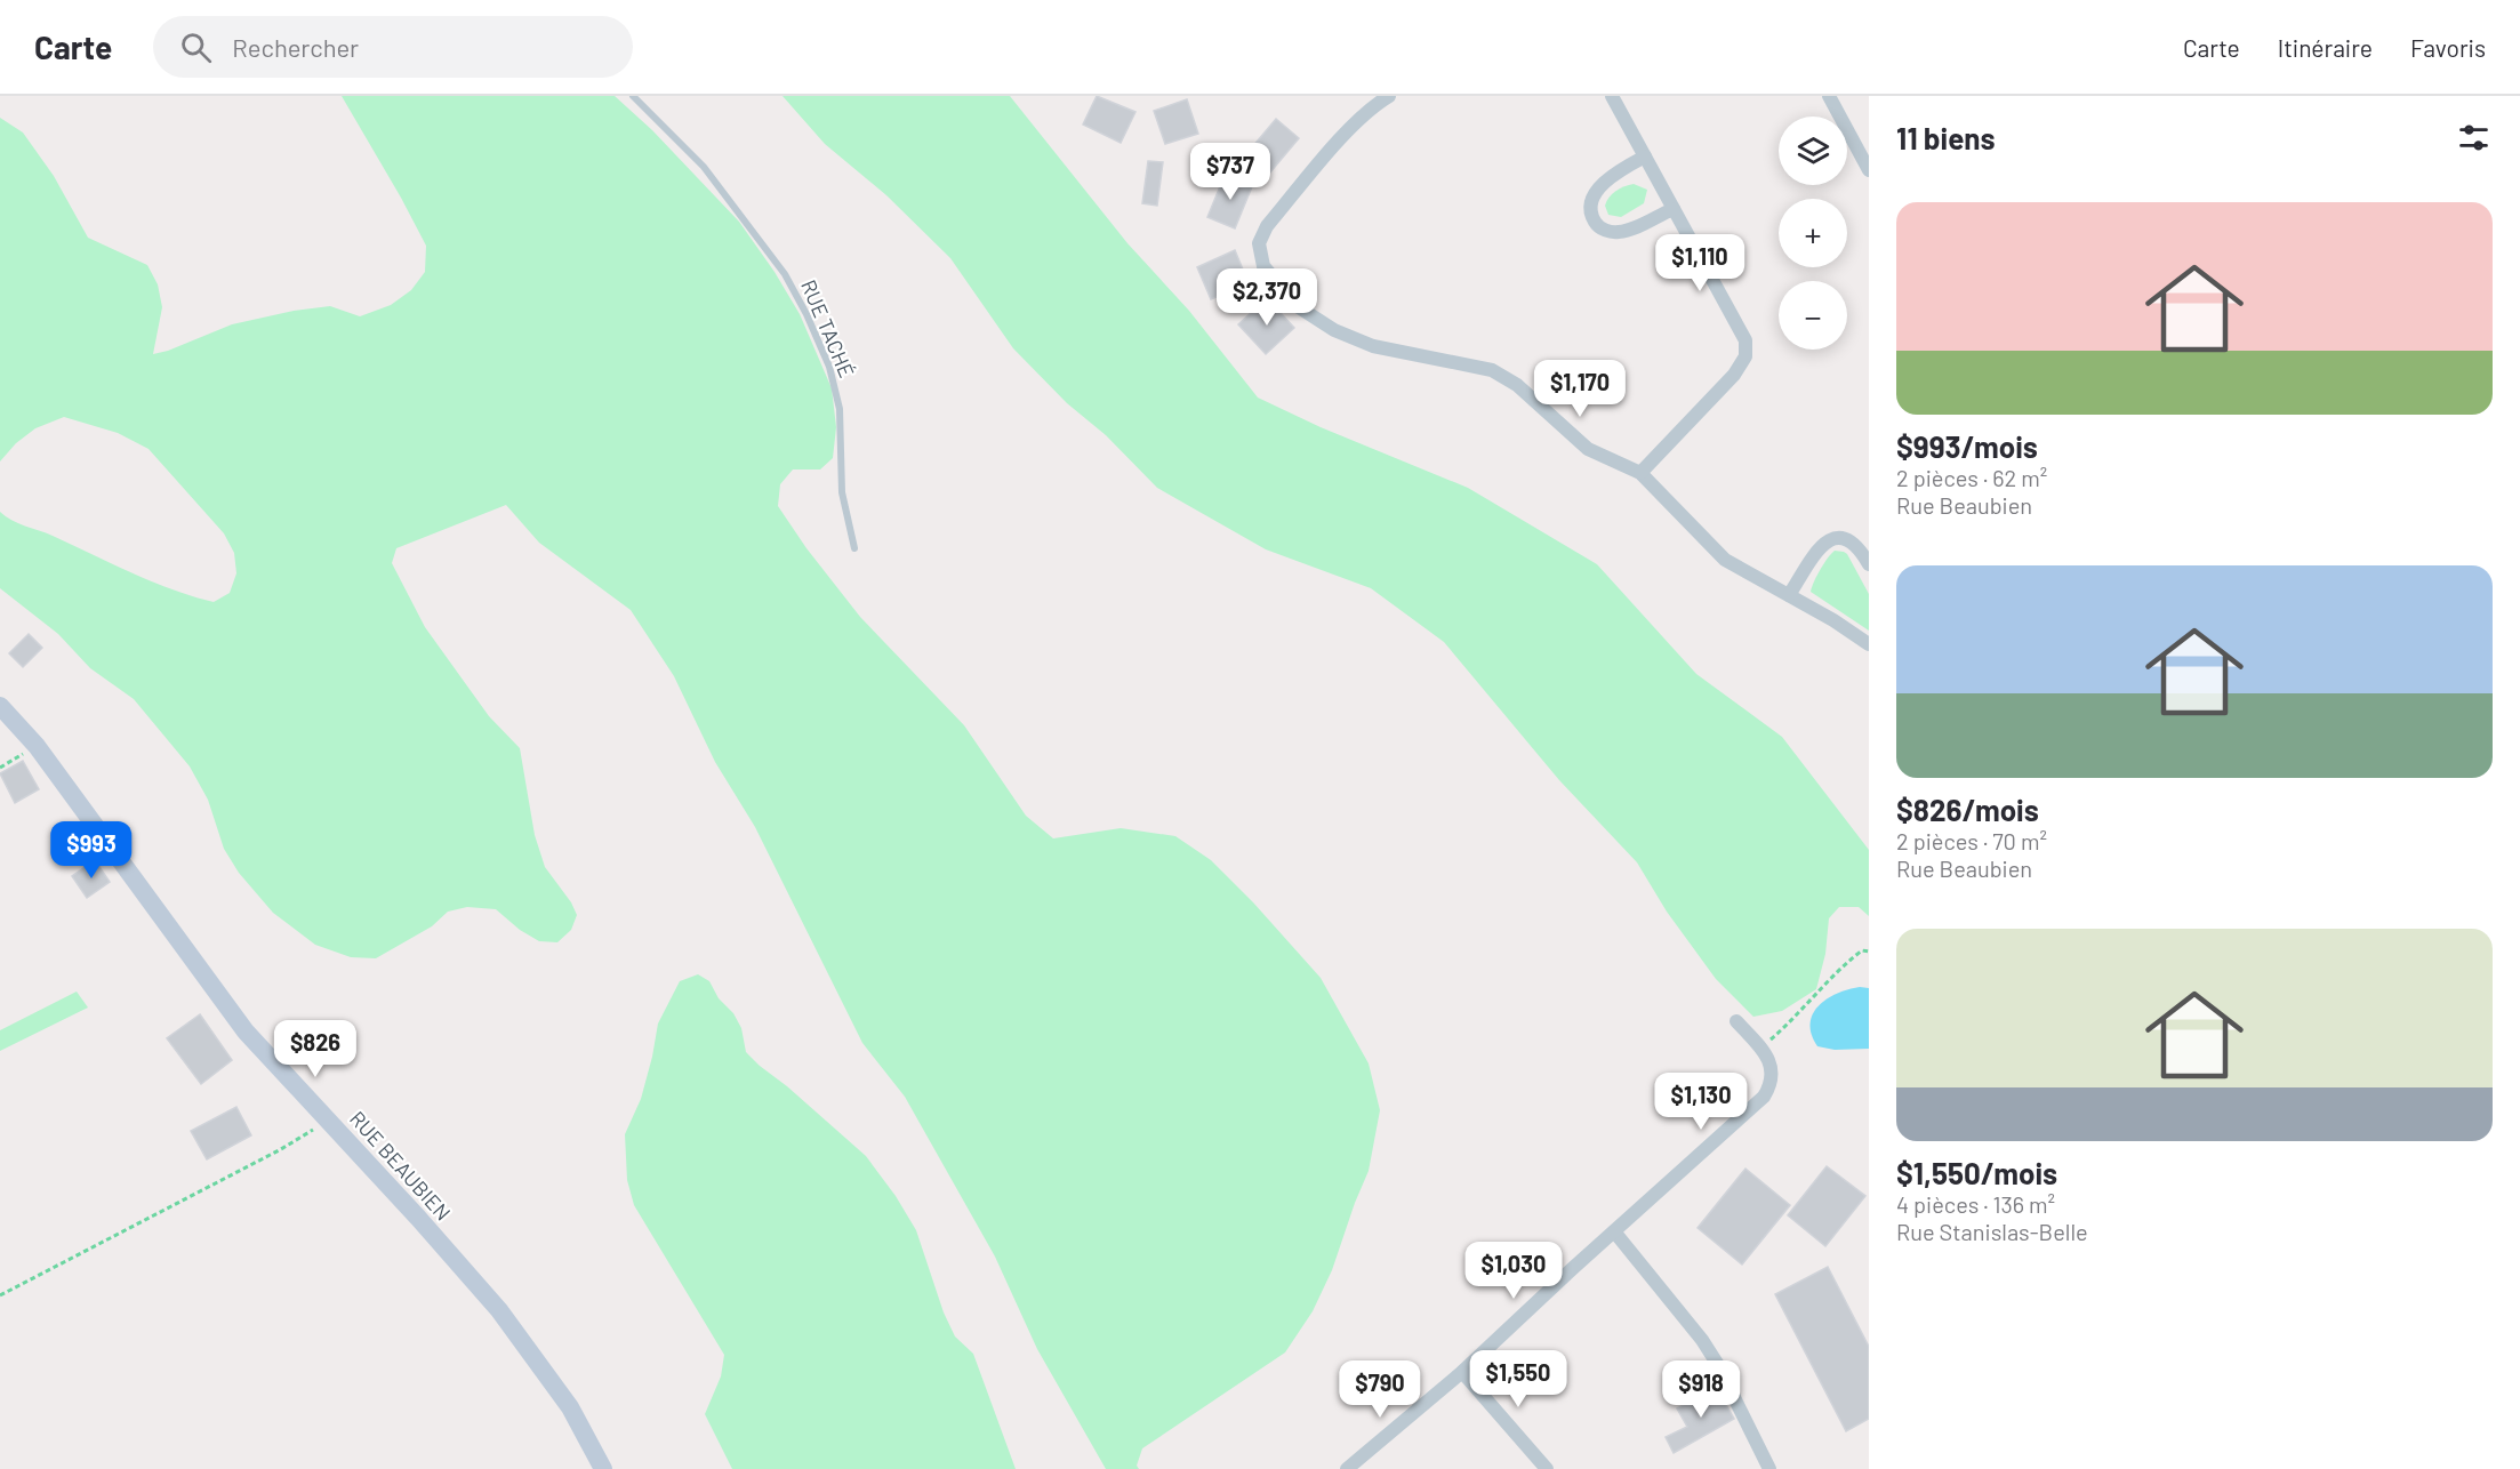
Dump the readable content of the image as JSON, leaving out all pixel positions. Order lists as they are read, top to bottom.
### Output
{
  "streets": {
    "main road": ["RUE BEAUBIEN"],
    "lane": ["RUE TACHÉ"]
  },
  "page": {
    "header": "Carte",
    "search": "Rechercher",
    "nav": ["Carte", "Itinéraire", "Favoris"],
    "heading": "11 biens",
    "map_buttons": ["+", "−"],
    "price": [
      "$737",
      "$1,110",
      "$2,370",
      "$1,170",
      "$993",
      "$826",
      "$1,130",
      "$1,030",
      "$1,550",
      "$790",
      "$918"
    ],
    "list": [
      {
        "name": "$993/mois",
        "note": "2 pièces · 62 m² · Rue Beaubien"
      },
      {
        "name": "$826/mois",
        "note": "2 pièces · 70 m² · Rue Beaubien"
      },
      {
        "name": "$1,550/mois",
        "note": "4 pièces · 136 m² · Rue Stanislas-Belle"
      }
    ]
  }
}
